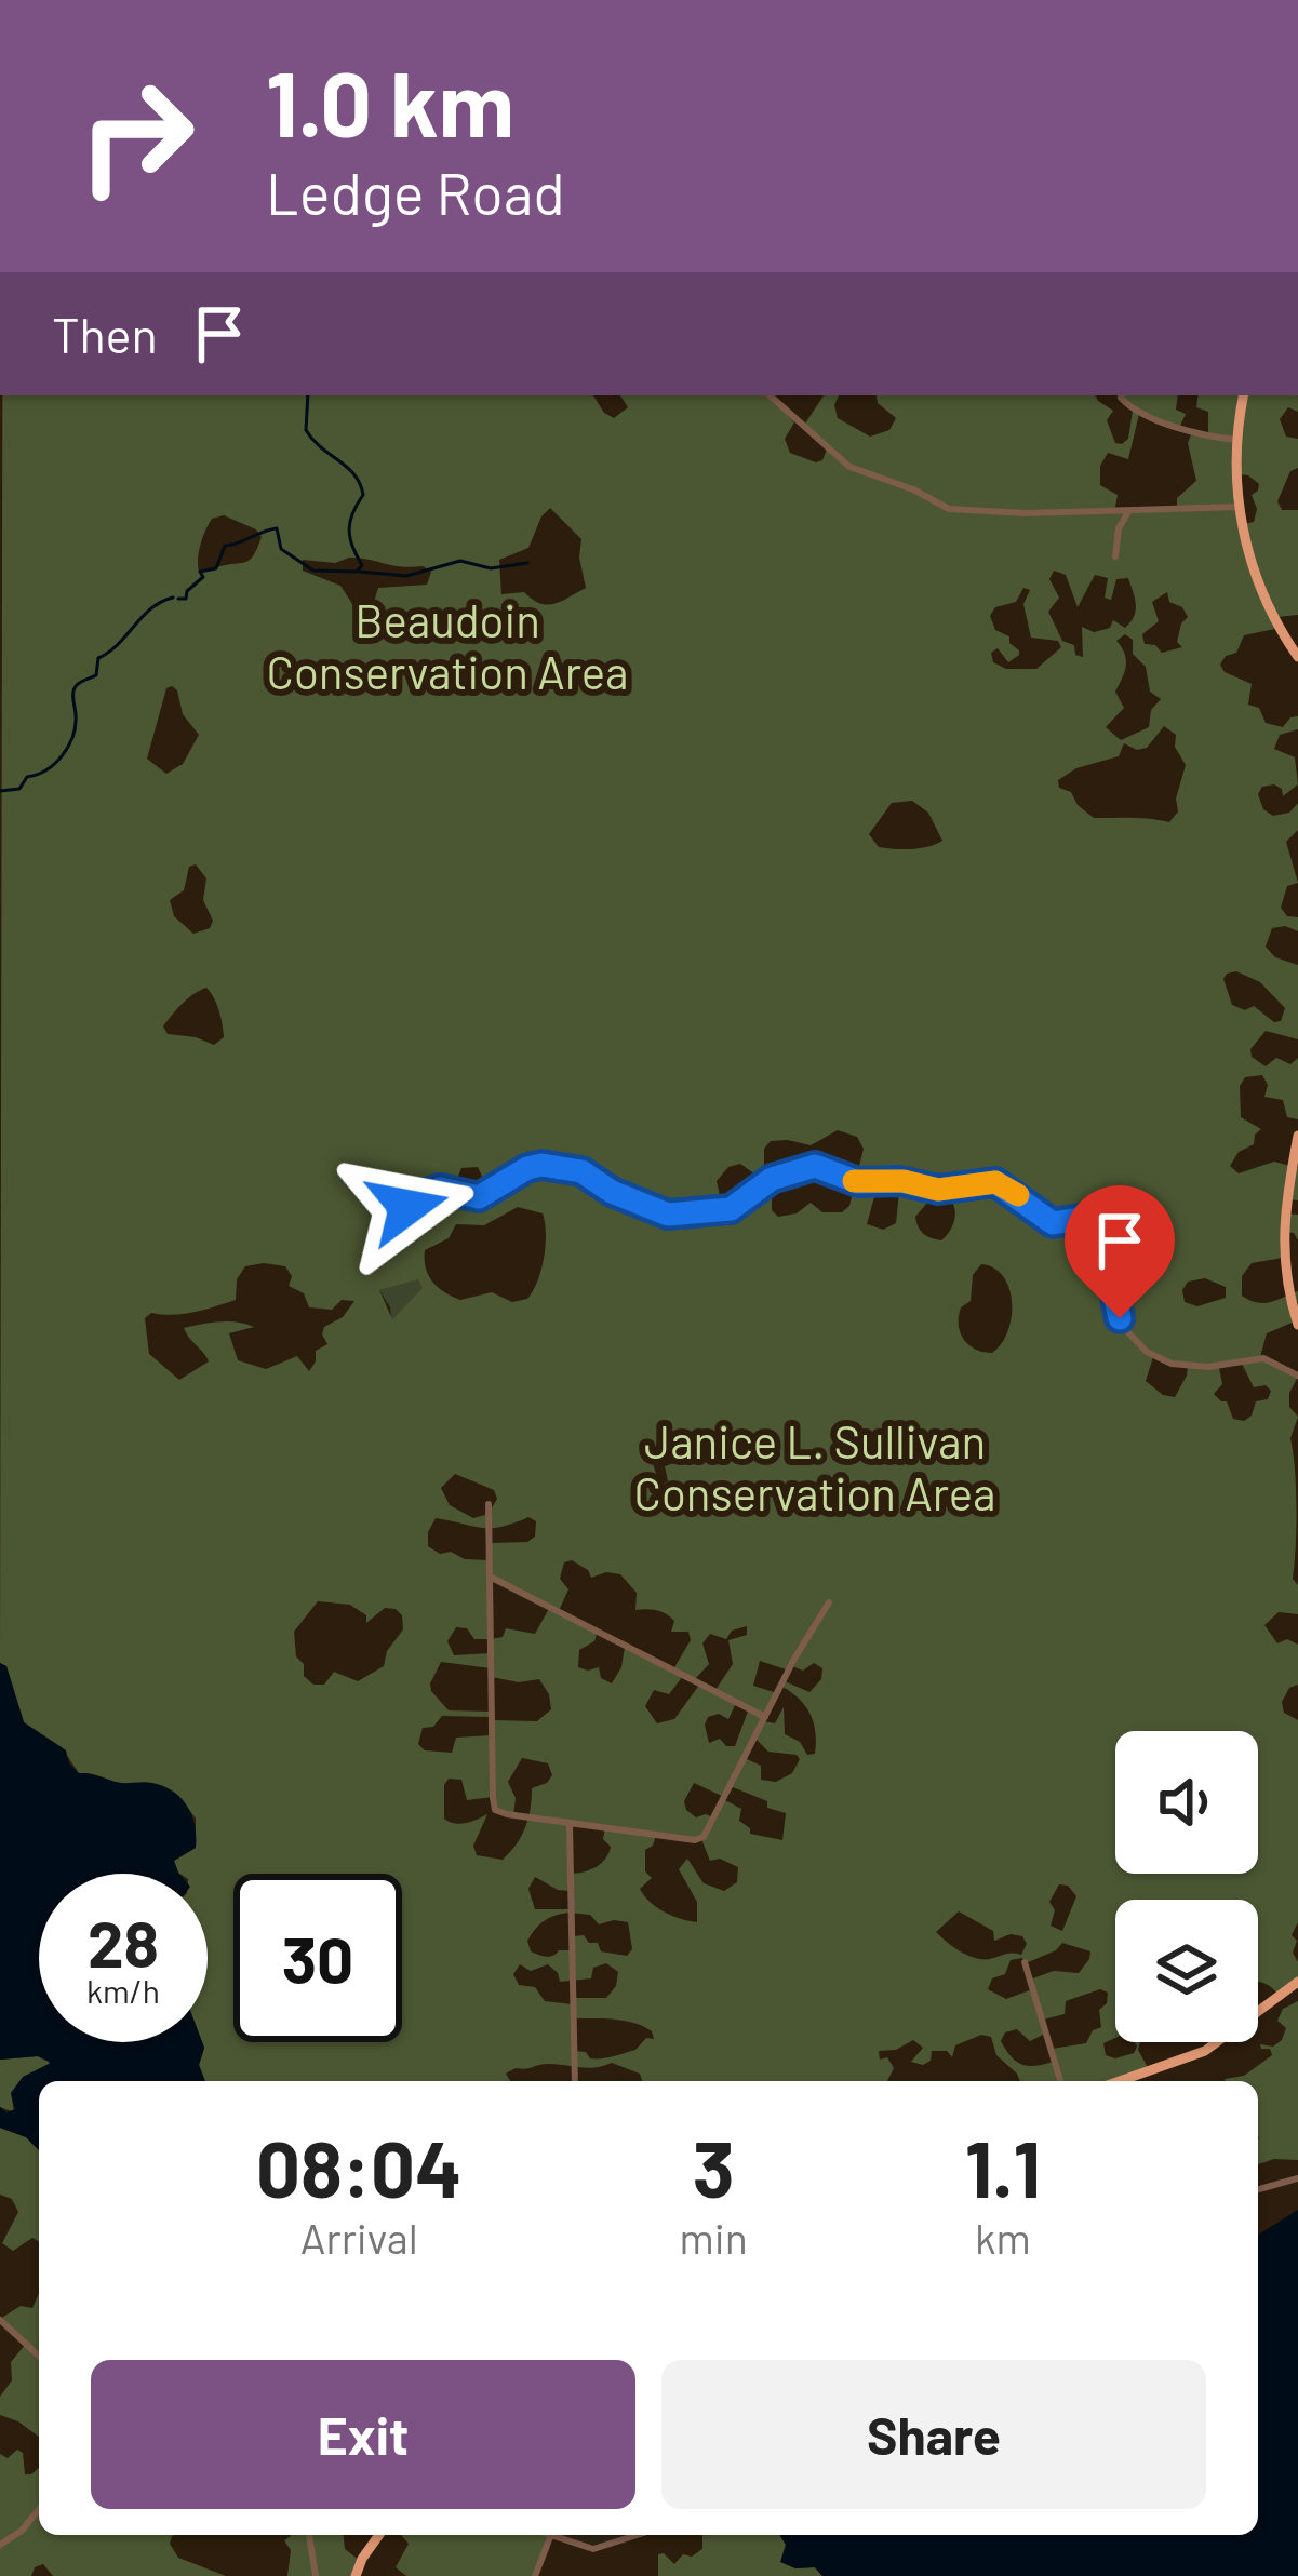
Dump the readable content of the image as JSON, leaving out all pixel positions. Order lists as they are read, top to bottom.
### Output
{
  "parks": ["Beaudoin Conservation Area", "Janice L. Sullivan Conservation Area"],
  "page": {
    "turn": ["1.0 km", "Ledge Road"],
    "then": "Then",
    "speed": "28 km/h",
    "limit": "30",
    "eta": [
      "08:04",
      "Arrival",
      "3",
      "min",
      "1.1",
      "km"
    ],
    "buttons": ["Exit", "Share"]
  }
}
